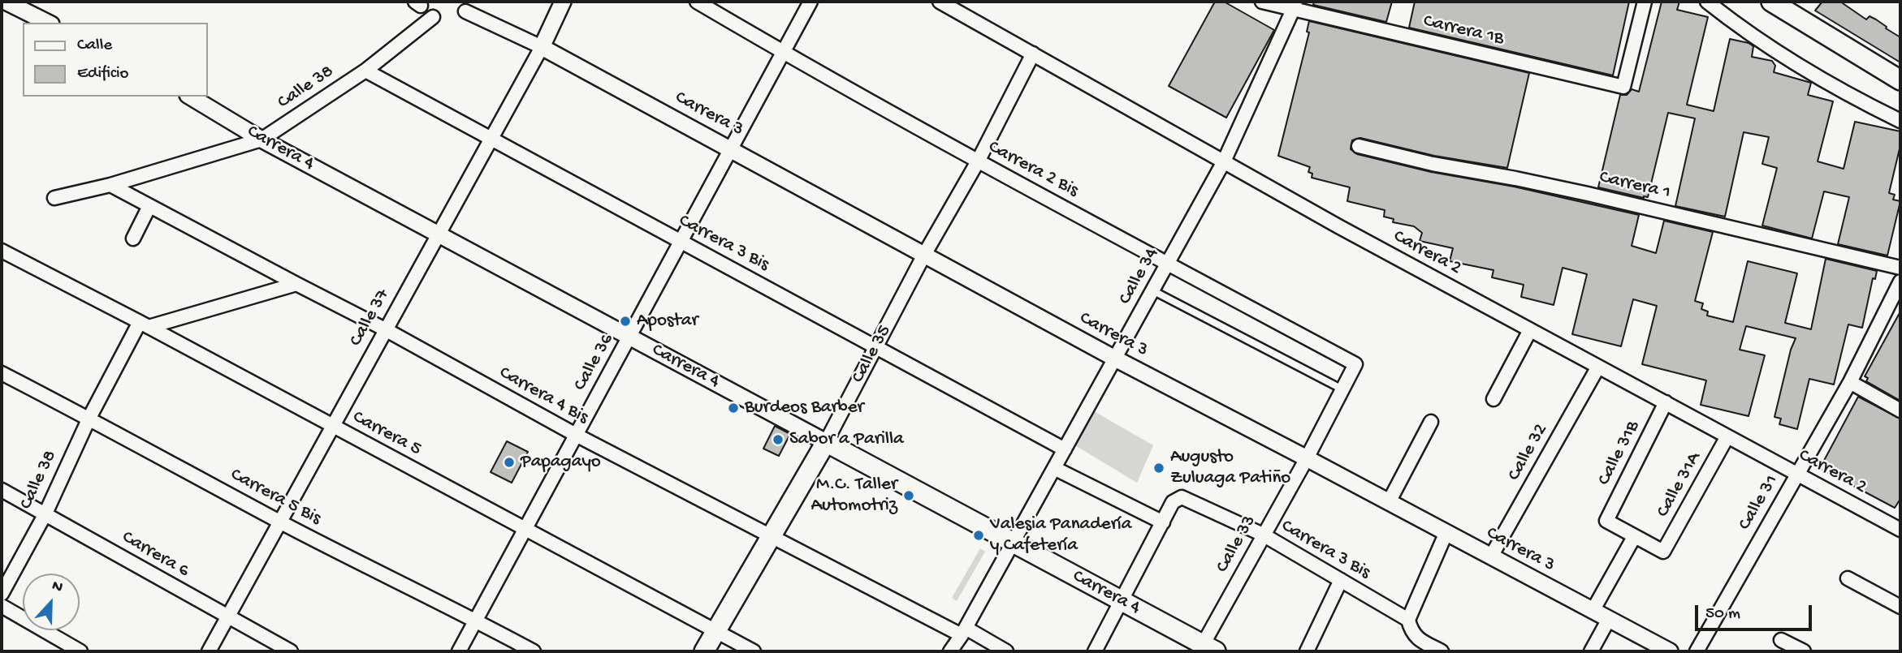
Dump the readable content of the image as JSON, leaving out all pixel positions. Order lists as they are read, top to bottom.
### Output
{
  "streets": {
    "main road": ["Carrera 4", "Calle 35"],
    "street": [
      "Carrera 1B",
      "Calle 38",
      "Carrera 3",
      "Carrera 2 Bis",
      "Carrera 1",
      "Carrera 3 Bis",
      "Carrera 2",
      "Calle 34",
      "Calle 37",
      "Calle 36",
      "Carrera 4 Bis",
      "Carrera 5",
      "Calle 32",
      "Calle 31B",
      "Calle 31A",
      "Carrera 5 Bis",
      "Calle 31",
      "Calle 33",
      "Carrera 6"
    ]
  },
  "crossings": [
    ["Carrera 1B", "Calle 34"],
    ["Calle 38", "Carrera 4"],
    ["Calle 38", "Carrera 3 Bis"],
    ["Calle 38", "Carrera 4 Bis"],
    ["Calle 38", "Carrera 5"],
    ["Calle 38", "Carrera 5 Bis"],
    ["Calle 38", "Carrera 6"],
    ["Carrera 3", "Calle 34"],
    ["Carrera 3", "Calle 37"],
    ["Carrera 3", "Calle 35"],
    ["Carrera 3", "Calle 36"],
    ["Carrera 3", "Calle 32"],
    ["Carrera 3", "Calle 33"],
    ["Carrera 4", "Calle 34"],
    ["Carrera 4", "Calle 37"],
    ["Carrera 4", "Calle 35"],
    ["Carrera 4", "Calle 36"],
    ["Carrera 4", "Calle 33"],
    ["Carrera 2 Bis", "Calle 34"],
    ["Carrera 2 Bis", "Calle 35"],
    ["Carrera 2 Bis", "Calle 36"],
    ["Carrera 2 Bis", "Calle 33"],
    ["Carrera 3 Bis", "Calle 34"],
    ["Carrera 3 Bis", "Calle 37"],
    ["Carrera 3 Bis", "Calle 35"],
    ["Carrera 3 Bis", "Calle 36"],
    ["Carrera 3 Bis", "Calle 33"],
    ["Carrera 2", "Calle 34"],
    ["Carrera 2", "Calle 35"],
    ["Carrera 2", "Calle 32"],
    ["Carrera 2", "Calle 31B"],
    ["Carrera 2", "Calle 31A"],
    ["Carrera 2", "Calle 31"],
    ["Calle 34", "Carrera 4 Bis"],
    ["Calle 37", "Carrera 4 Bis"],
    ["Calle 37", "Carrera 5"],
    ["Calle 37", "Carrera 5 Bis"],
    ["Calle 37", "Carrera 6"],
    ["Calle 35", "Carrera 4 Bis"],
    ["Calle 35", "Carrera 5"],
    ["Calle 36", "Carrera 4 Bis"],
    ["Calle 36", "Carrera 5"],
    ["Calle 36", "Carrera 5 Bis"],
    ["Calle 31B", "Calle 31A"]
  ],
  "places": [
    "Apostar",
    "Burdeos Barber",
    "Sabor a Parilla",
    "Papagayo",
    "Augusto Zuluaga Patiño",
    "M.C. Taller Automotriz",
    "Valesia Panadería y Cafetería"
  ],
  "legend": ["Calle", "Edificio"],
  "scale_bar": "50 m",
  "north": "top"
}
